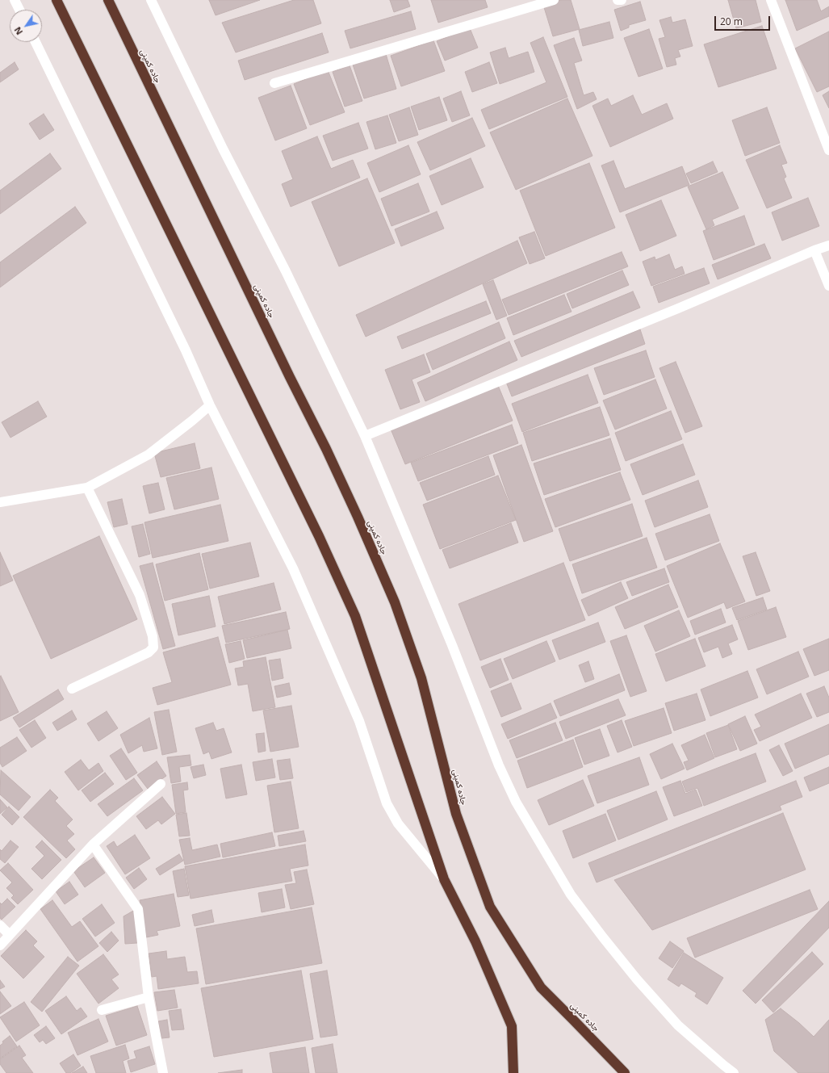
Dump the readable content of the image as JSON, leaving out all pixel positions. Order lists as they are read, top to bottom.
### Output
{
  "streets": {
    "highway": ["جاده کمپنی"]
  },
  "scale_bar": "20 m",
  "north": "bottom left"
}
